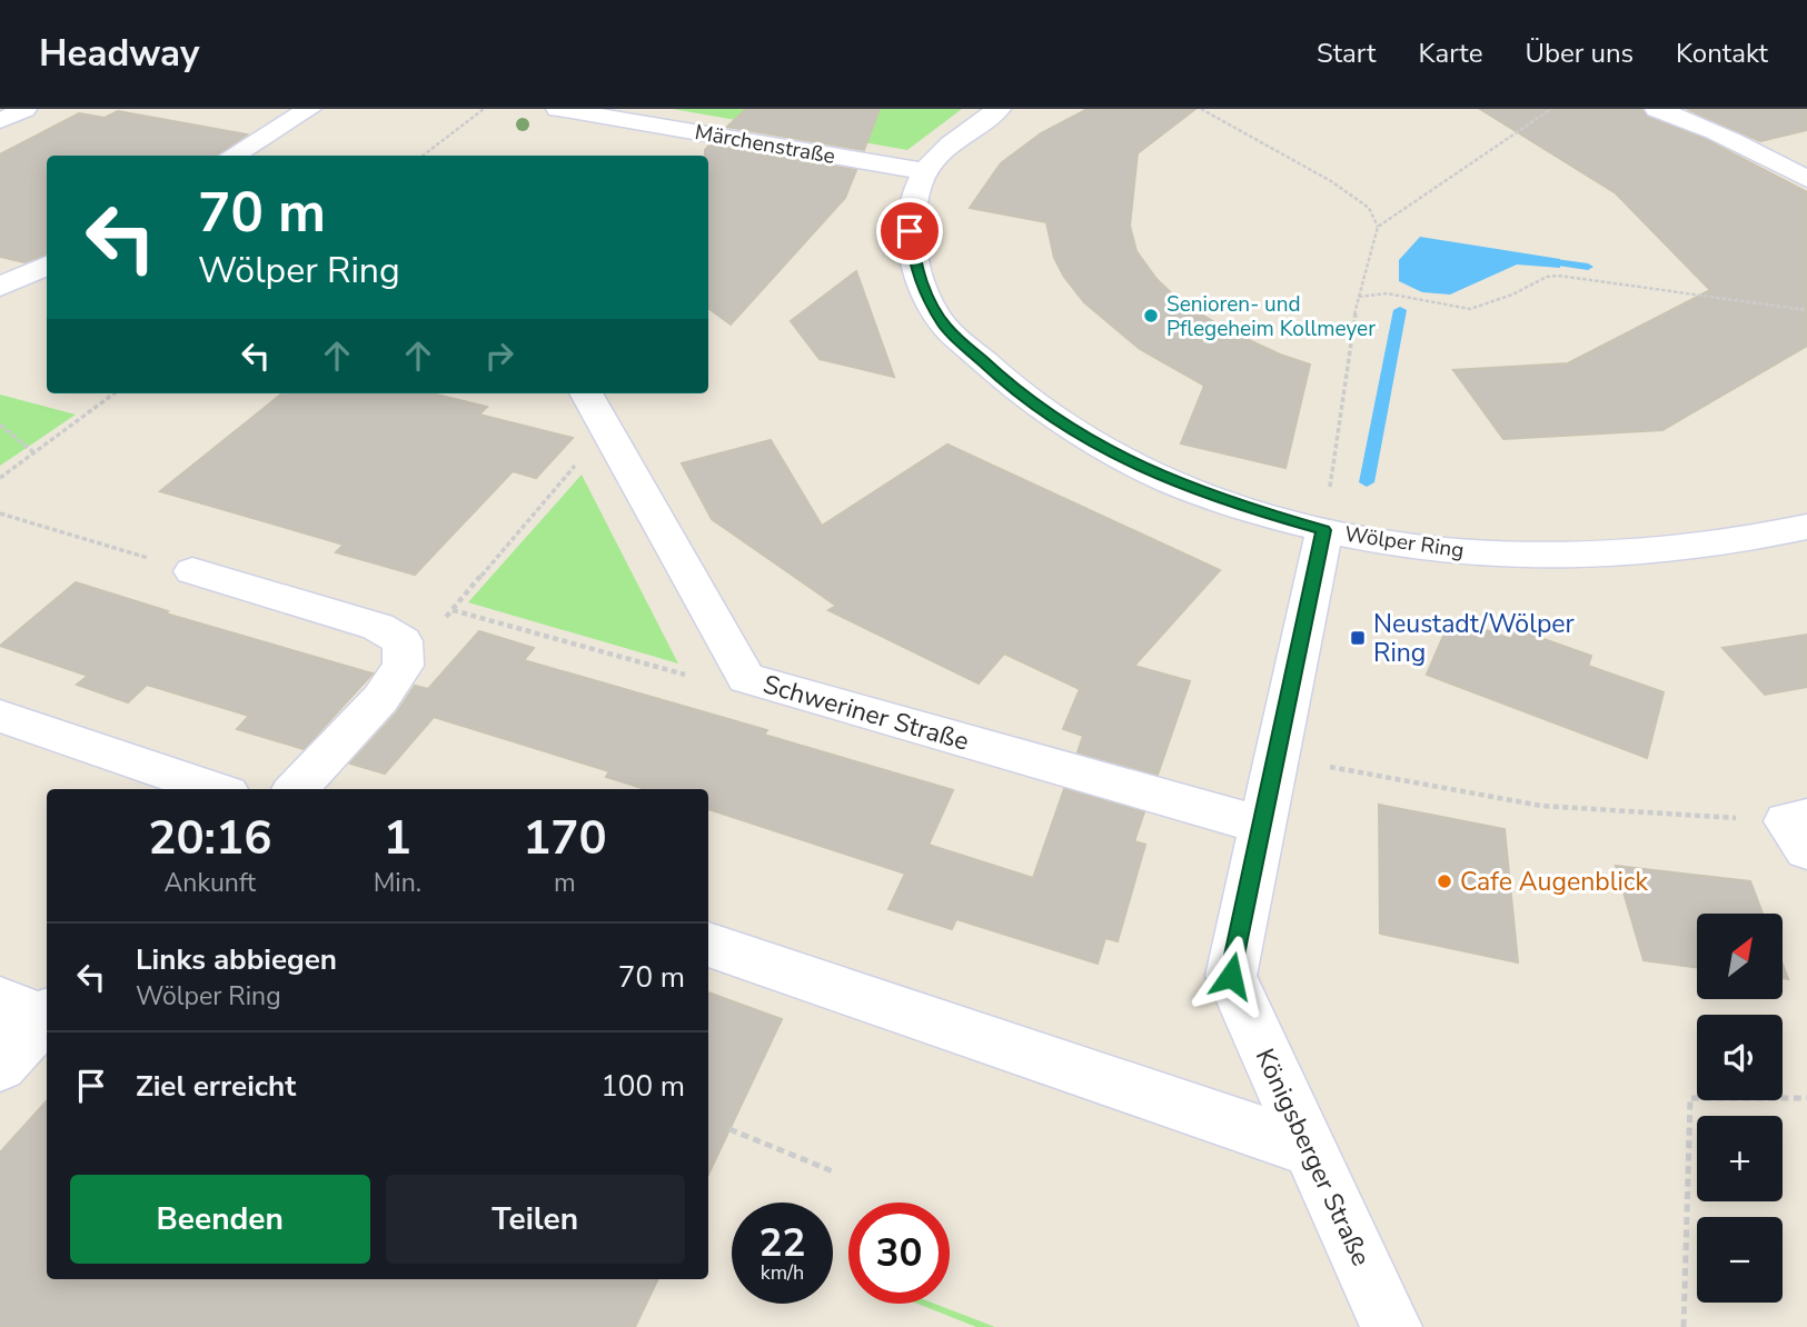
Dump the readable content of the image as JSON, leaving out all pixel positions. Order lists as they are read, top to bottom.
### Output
{
  "streets": {
    "street": [
      "Märchenstraße",
      "Wölper Ring",
      "Schweriner Straße",
      "Königsberger Straße"
    ]
  },
  "crossings": [
    ["Märchenstraße", "Wölper Ring"],
    ["Wölper Ring", "Königsberger Straße"],
    ["Schweriner Straße", "Königsberger Straße"]
  ],
  "places": {
    "other": ["Senioren- und Pflegeheim Kollmeyer", "Cafe Augenblick"],
    "transit": ["Neustadt/Wölper Ring"]
  },
  "north": "top right",
  "page": {
    "header": "Headway",
    "nav": [
      "Start",
      "Karte",
      "Über uns",
      "Kontakt"
    ],
    "turn": ["70 m", "Wölper Ring"],
    "eta": [
      "20:16",
      "Ankunft",
      "1",
      "Min.",
      "170",
      "m"
    ],
    "map_buttons": ["+", "−"],
    "list": [
      {
        "name": "Links abbiegen",
        "note": "Wölper Ring",
        "value": "70 m"
      },
      {
        "name": "Ziel erreicht",
        "value": "100 m"
      }
    ],
    "buttons": ["Beenden", "Teilen"],
    "speed": "22 km/h",
    "limit": "30"
  }
}
